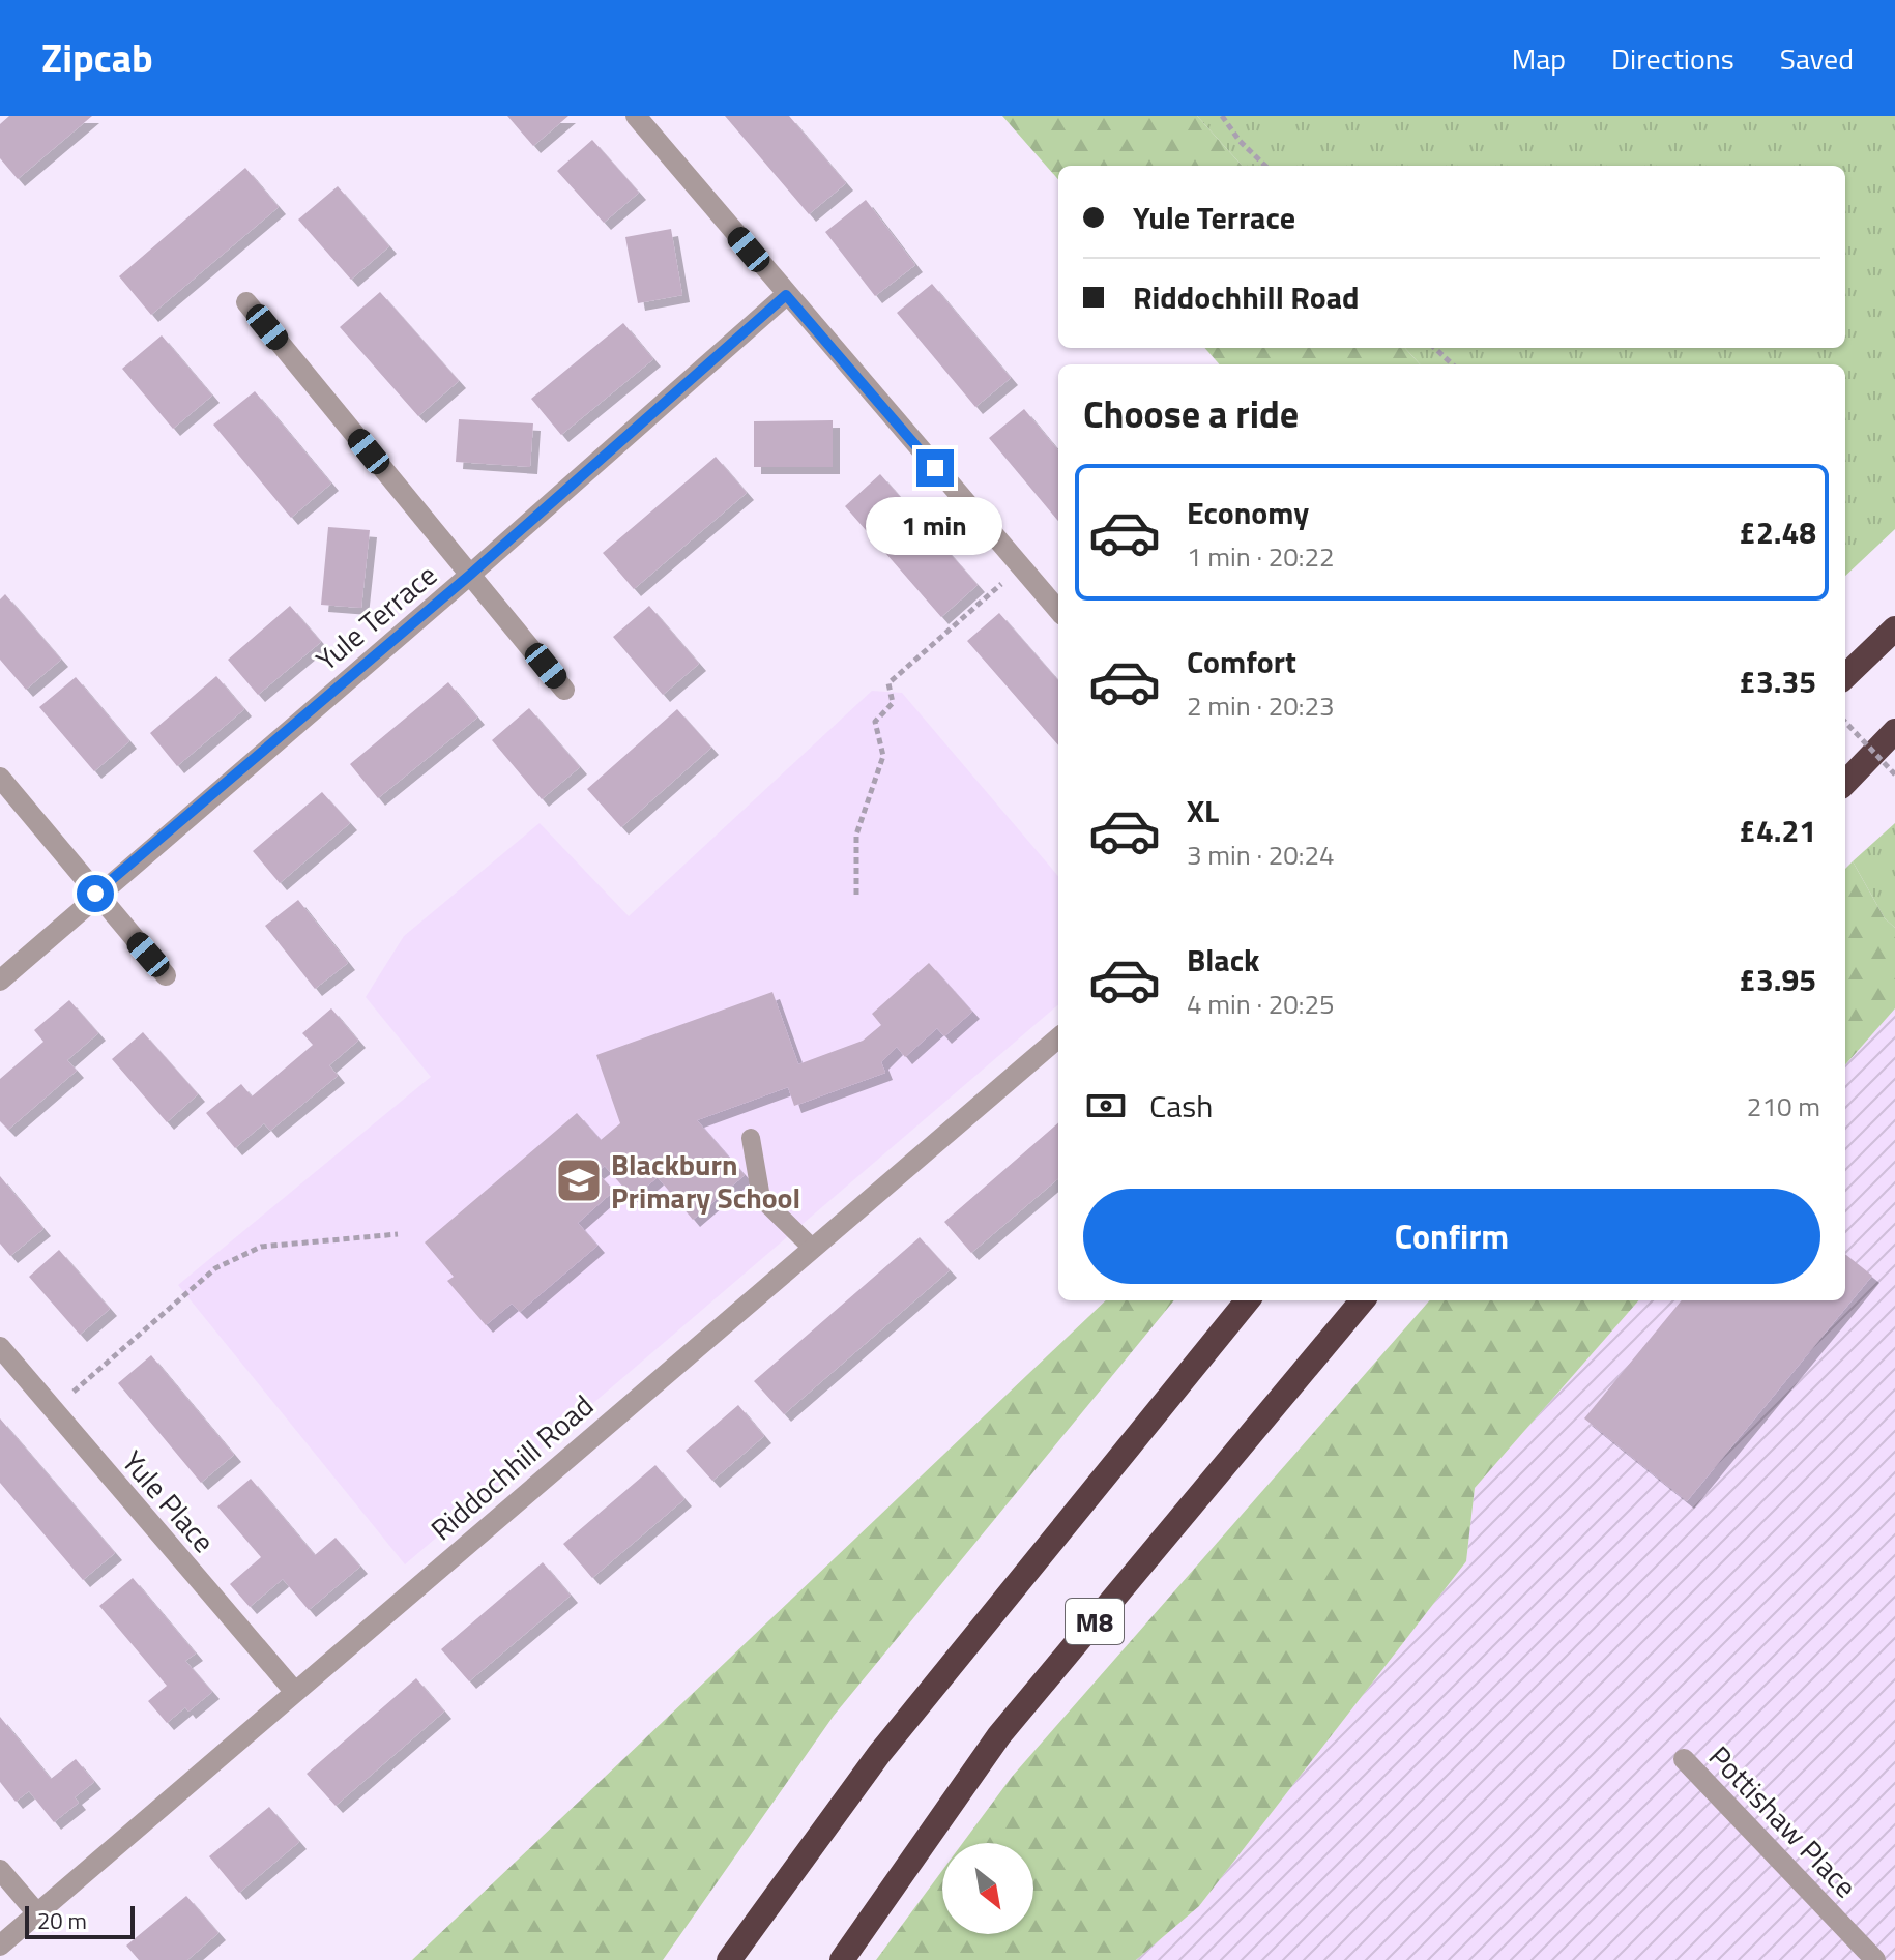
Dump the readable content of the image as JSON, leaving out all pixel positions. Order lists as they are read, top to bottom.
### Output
{
  "streets": {
    "highway": ["M8"],
    "street": [
      "Yule Terrace",
      "Riddochhill Road",
      "Yule Place",
      "Pottishaw Place"
    ]
  },
  "crossings": [
    ["Riddochhill Road", "Yule Place"]
  ],
  "places": {
    "school or university": ["Blackburn Primary School"]
  },
  "scale_bar": "20 m",
  "north": "bottom right",
  "page": {
    "header": "Zipcab",
    "nav": ["Map", "Directions", "Saved"],
    "banner": ["Yule Terrace", "Riddochhill Road"],
    "heading": "Choose a ride",
    "list": [
      {
        "name": "Economy",
        "note": "1 min · 20:22",
        "value": "£2.48"
      },
      {
        "name": "Comfort",
        "note": "2 min · 20:23",
        "value": "£3.35"
      },
      {
        "name": "XL",
        "note": "3 min · 20:24",
        "value": "£4.21"
      },
      {
        "name": "Black",
        "note": "4 min · 20:25",
        "value": "£3.95"
      }
    ],
    "bubble": "1 min",
    "pay": ["Cash", "210 m"],
    "buttons": "Confirm",
    "scale": "20 m"
  }
}
